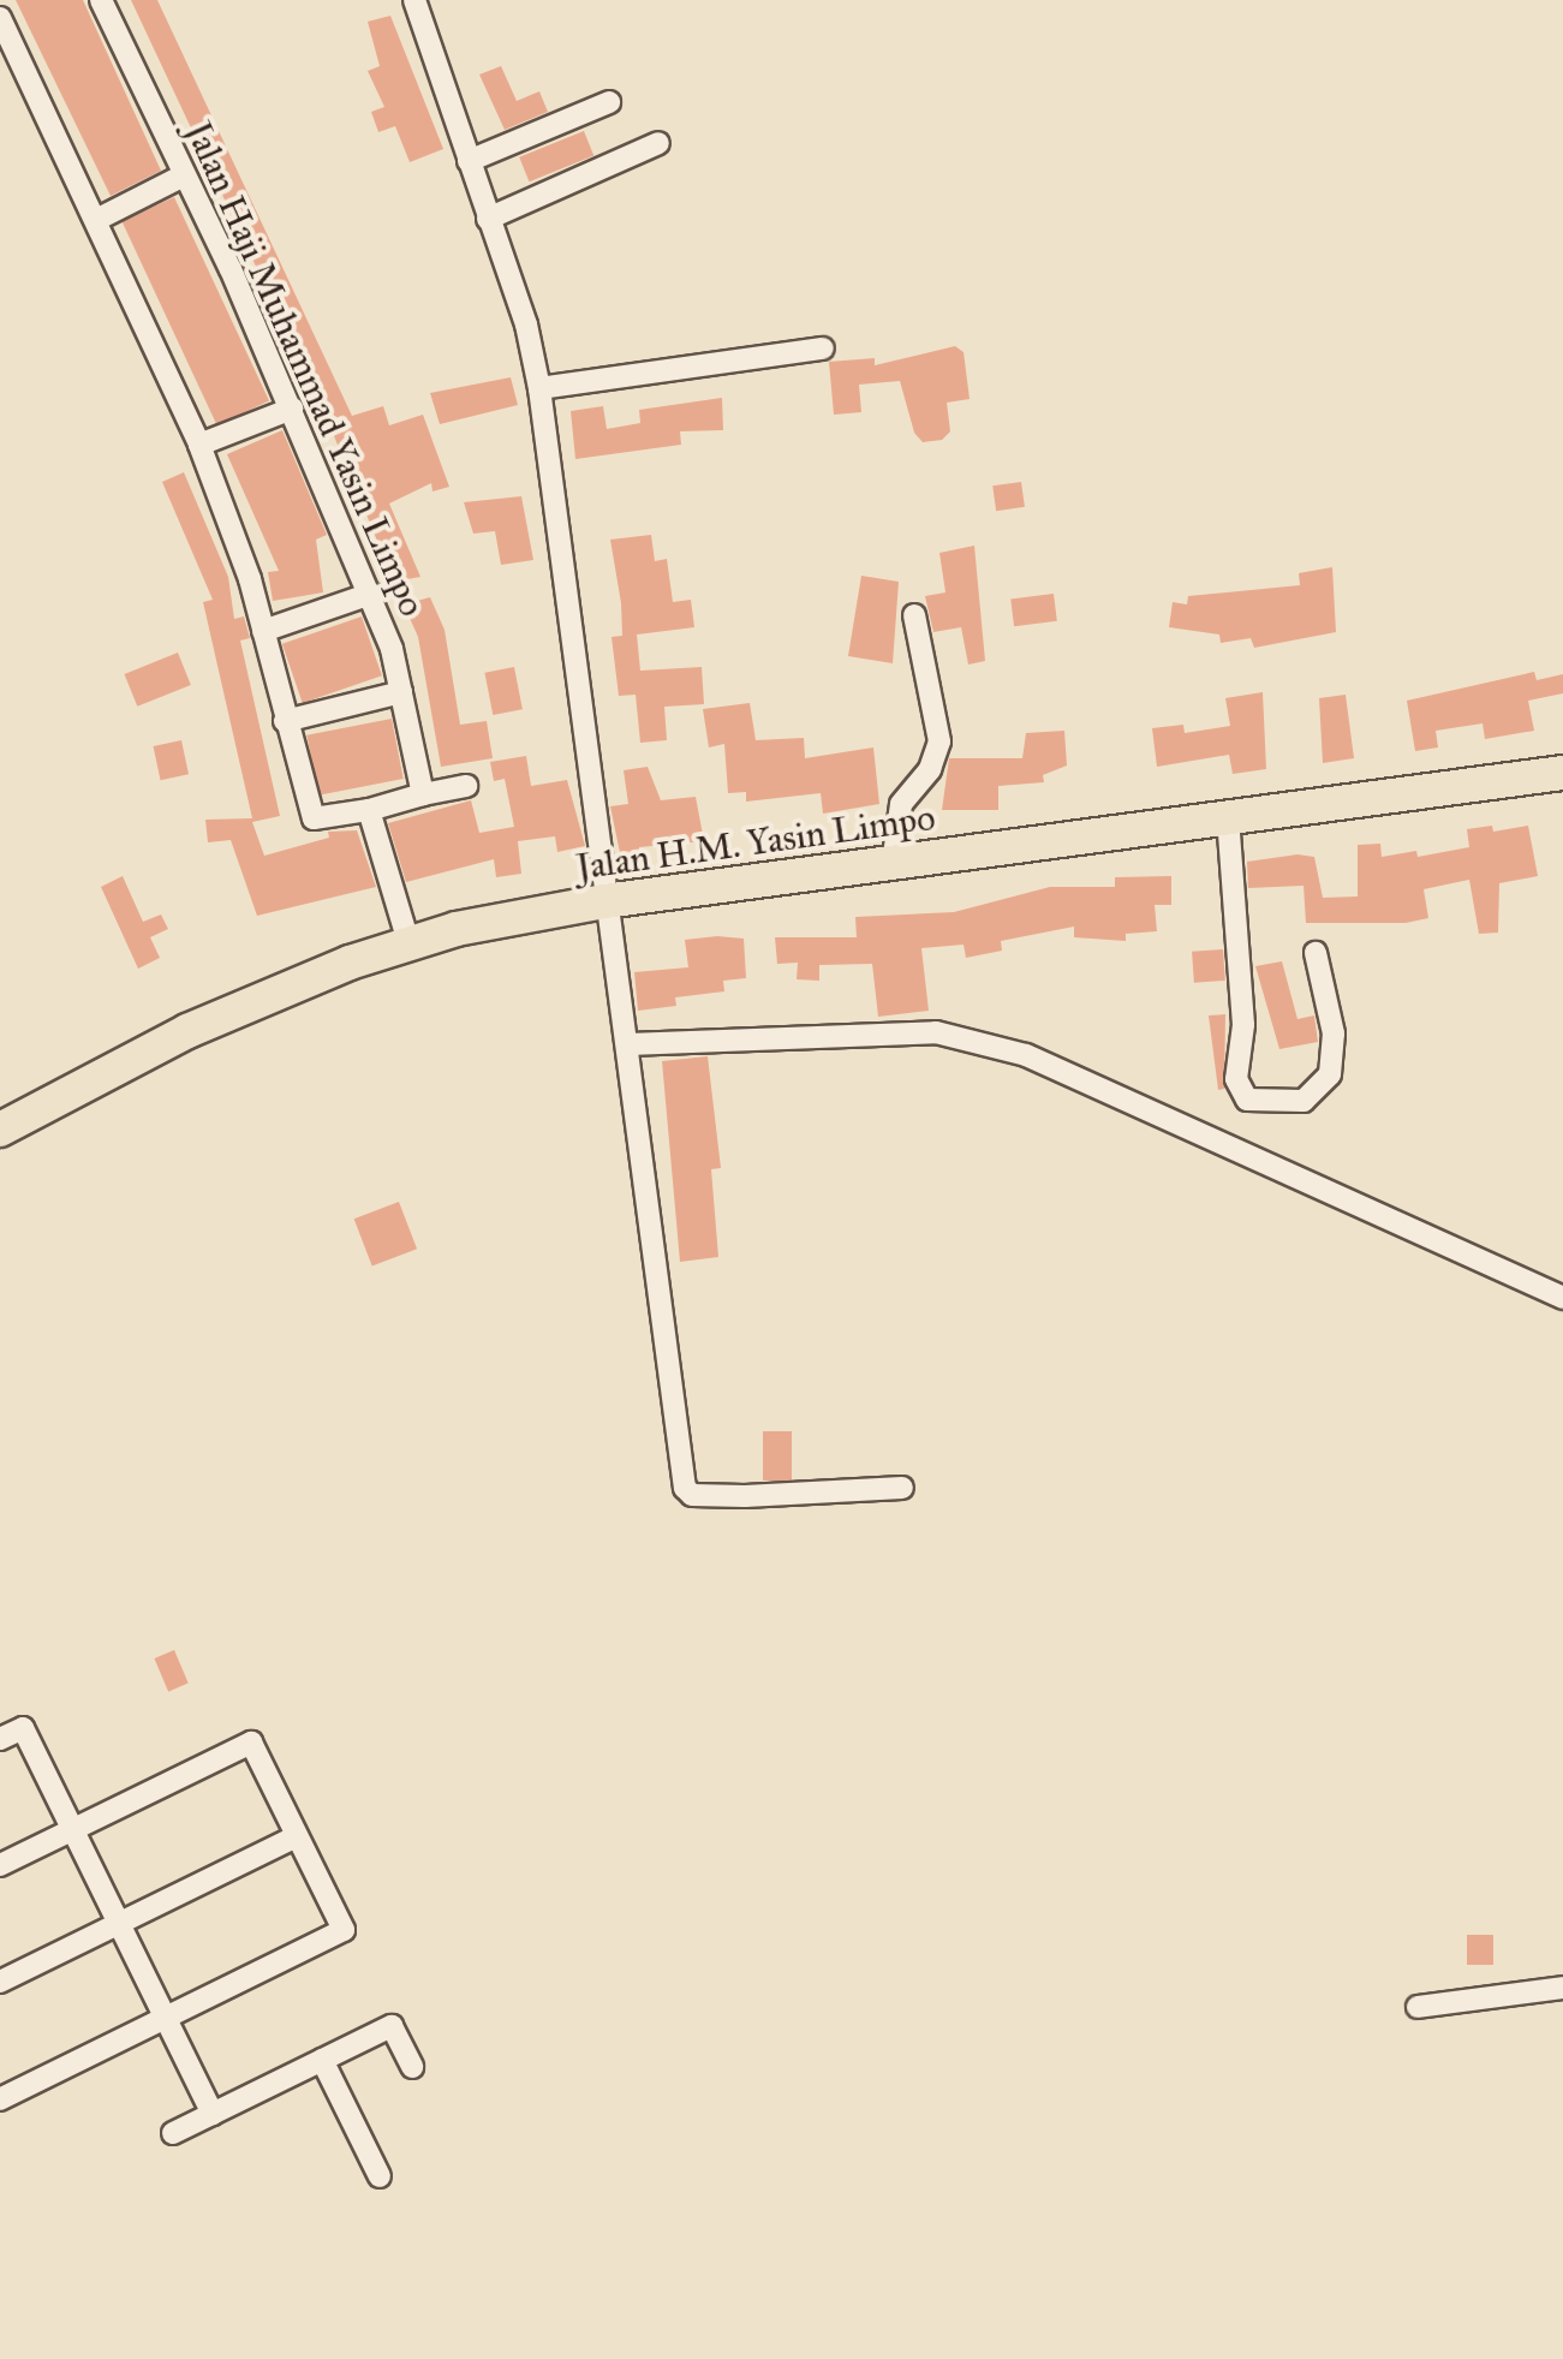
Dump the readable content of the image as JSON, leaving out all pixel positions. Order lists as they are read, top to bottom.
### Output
{
  "streets": {
    "main road": ["Jalan H.M. Yasin Limpo"],
    "street": ["Jalan Haji Muhammad Yasin Limpo"]
  }
}
